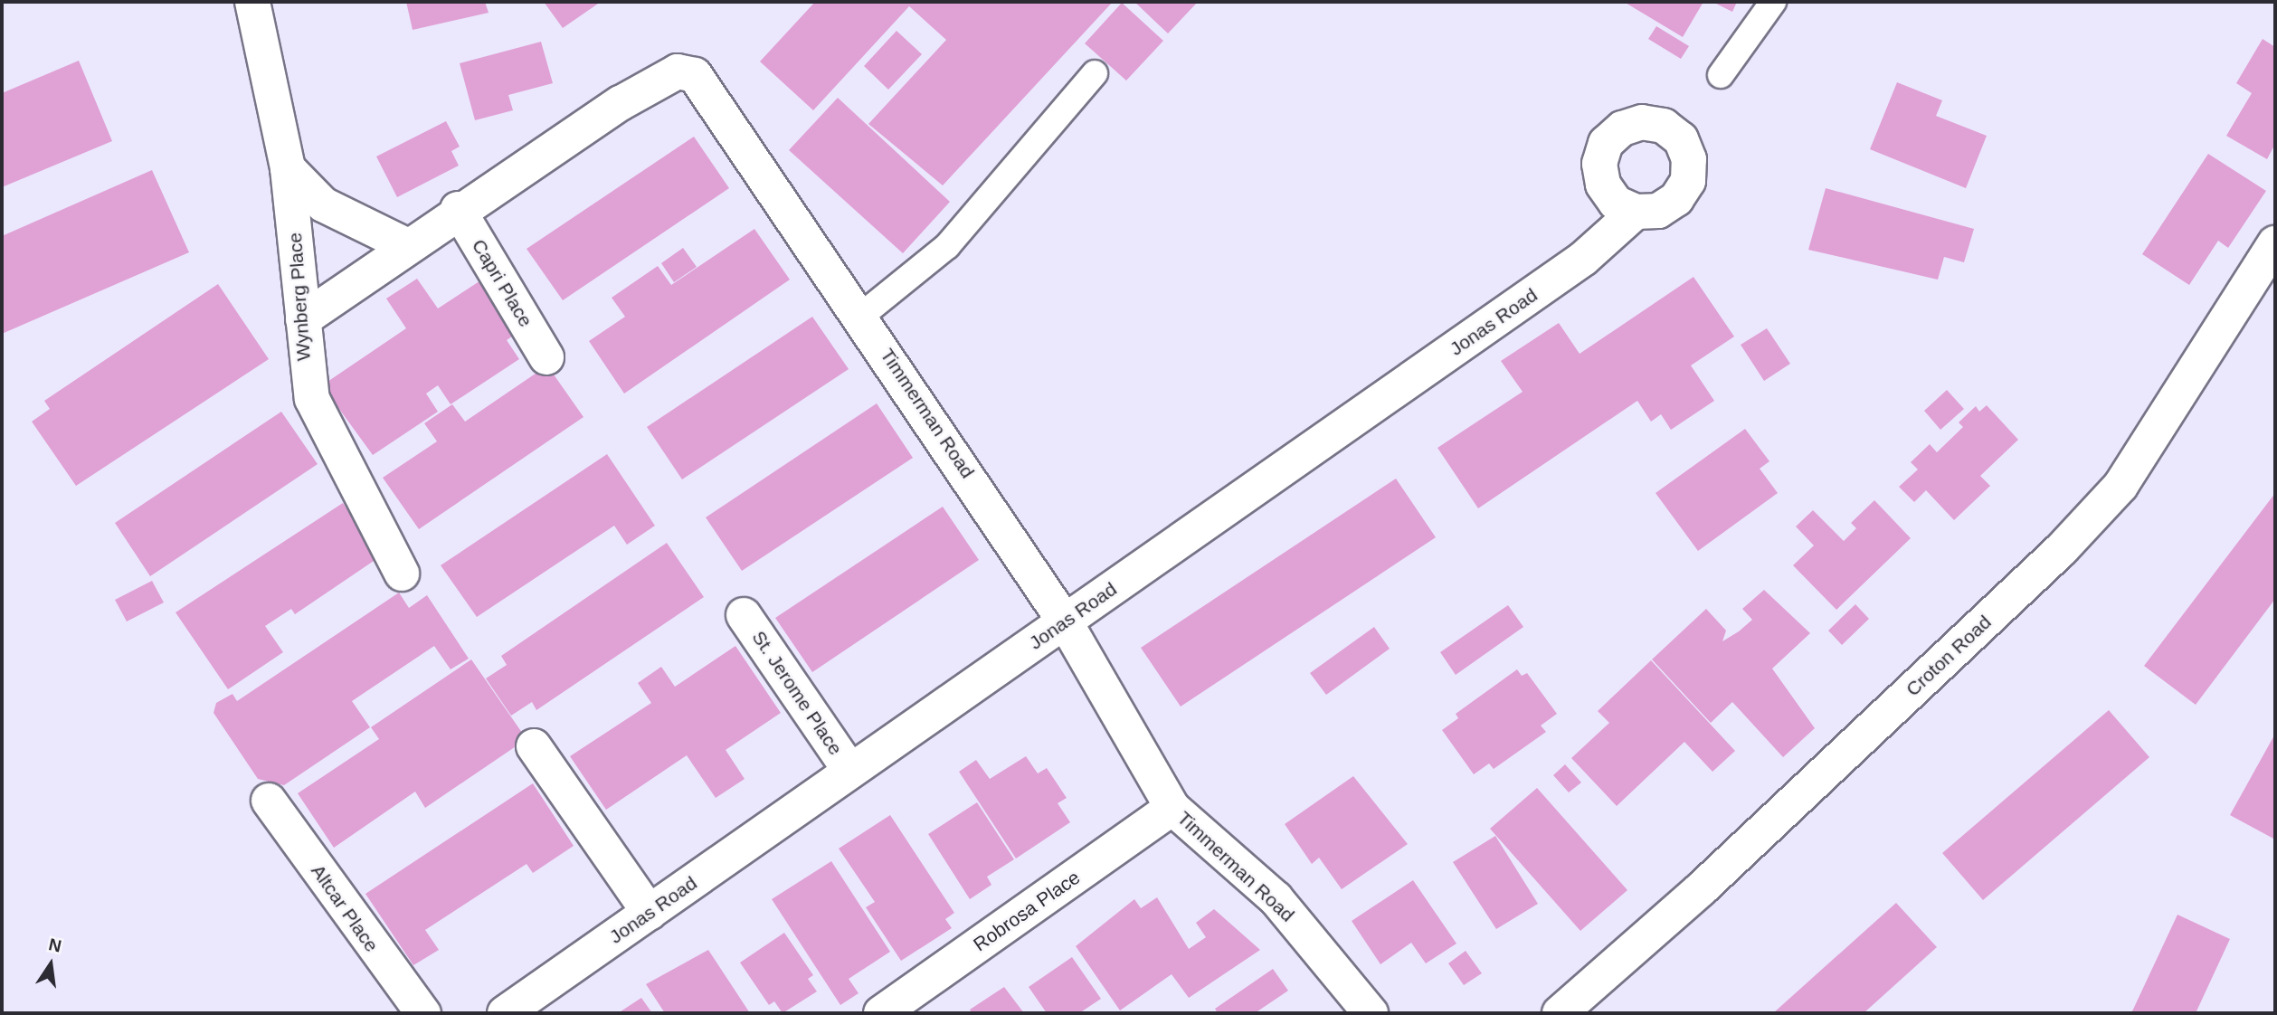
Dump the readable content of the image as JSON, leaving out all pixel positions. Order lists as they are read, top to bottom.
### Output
{
  "streets": {
    "street": [
      "Capri Place",
      "Wynberg Place",
      "Jonas Road",
      "Timmerman Road",
      "Croton Road",
      "St. Jerome Place",
      "Altcar Place",
      "Robrosa Place"
    ]
  },
  "crossings": [
    ["Capri Place", "Timmerman Road"],
    ["Wynberg Place", "Timmerman Road"],
    ["Jonas Road", "Timmerman Road"],
    ["Jonas Road", "St. Jerome Place"],
    ["Timmerman Road", "Robrosa Place"]
  ],
  "north": "top"
}
